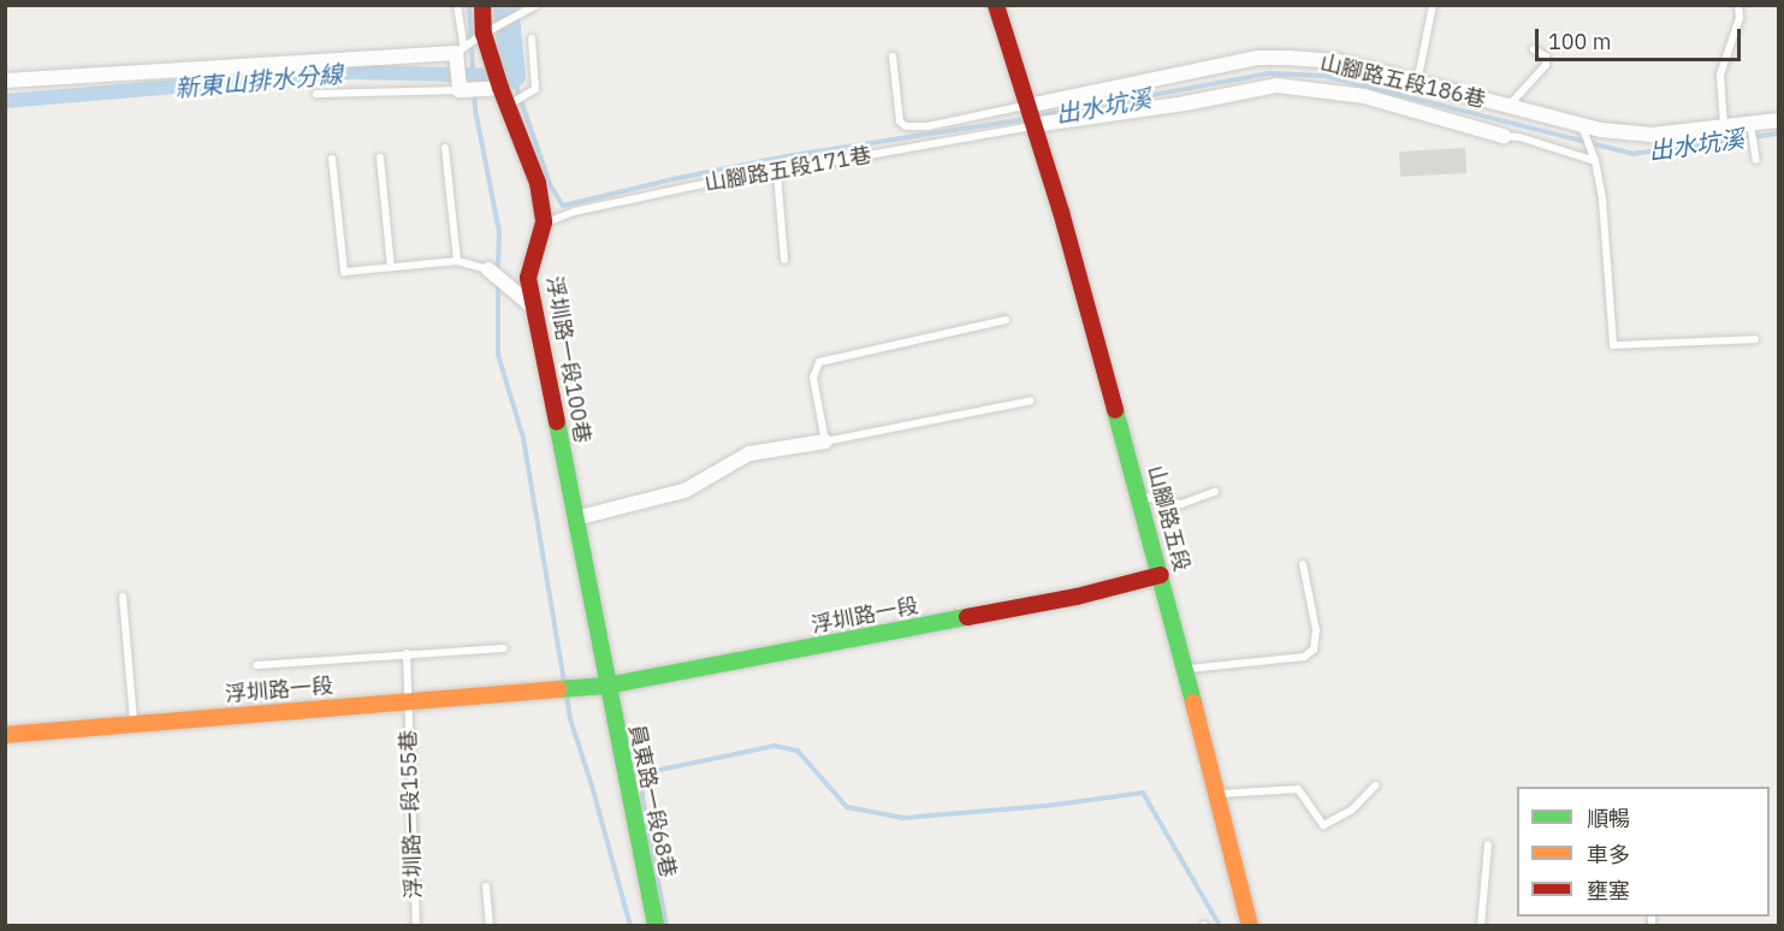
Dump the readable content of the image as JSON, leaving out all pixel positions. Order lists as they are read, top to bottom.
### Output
{
  "streets": {
    "street": [
      "山腳路五段186巷",
      "浮圳路一段100巷",
      "山腳路五段",
      "浮圳路一段",
      "員東路一段68巷"
    ],
    "lane": ["山腳路五段171巷", "浮圳路一段155巷"]
  },
  "crossings": [
    ["山腳路五段186巷", "山腳路五段"],
    ["山腳路五段171巷", "浮圳路一段100巷"],
    ["山腳路五段171巷", "山腳路五段"],
    ["浮圳路一段100巷", "浮圳路一段"],
    ["浮圳路一段100巷", "員東路一段68巷"],
    ["山腳路五段", "浮圳路一段"],
    ["浮圳路一段", "員東路一段68巷"],
    ["浮圳路一段", "浮圳路一段155巷"]
  ],
  "water": ["新東山排水分線", "出水坑溪"],
  "legend": ["順暢", "車多", "壅塞"],
  "scale_bar": "100 m"
}
